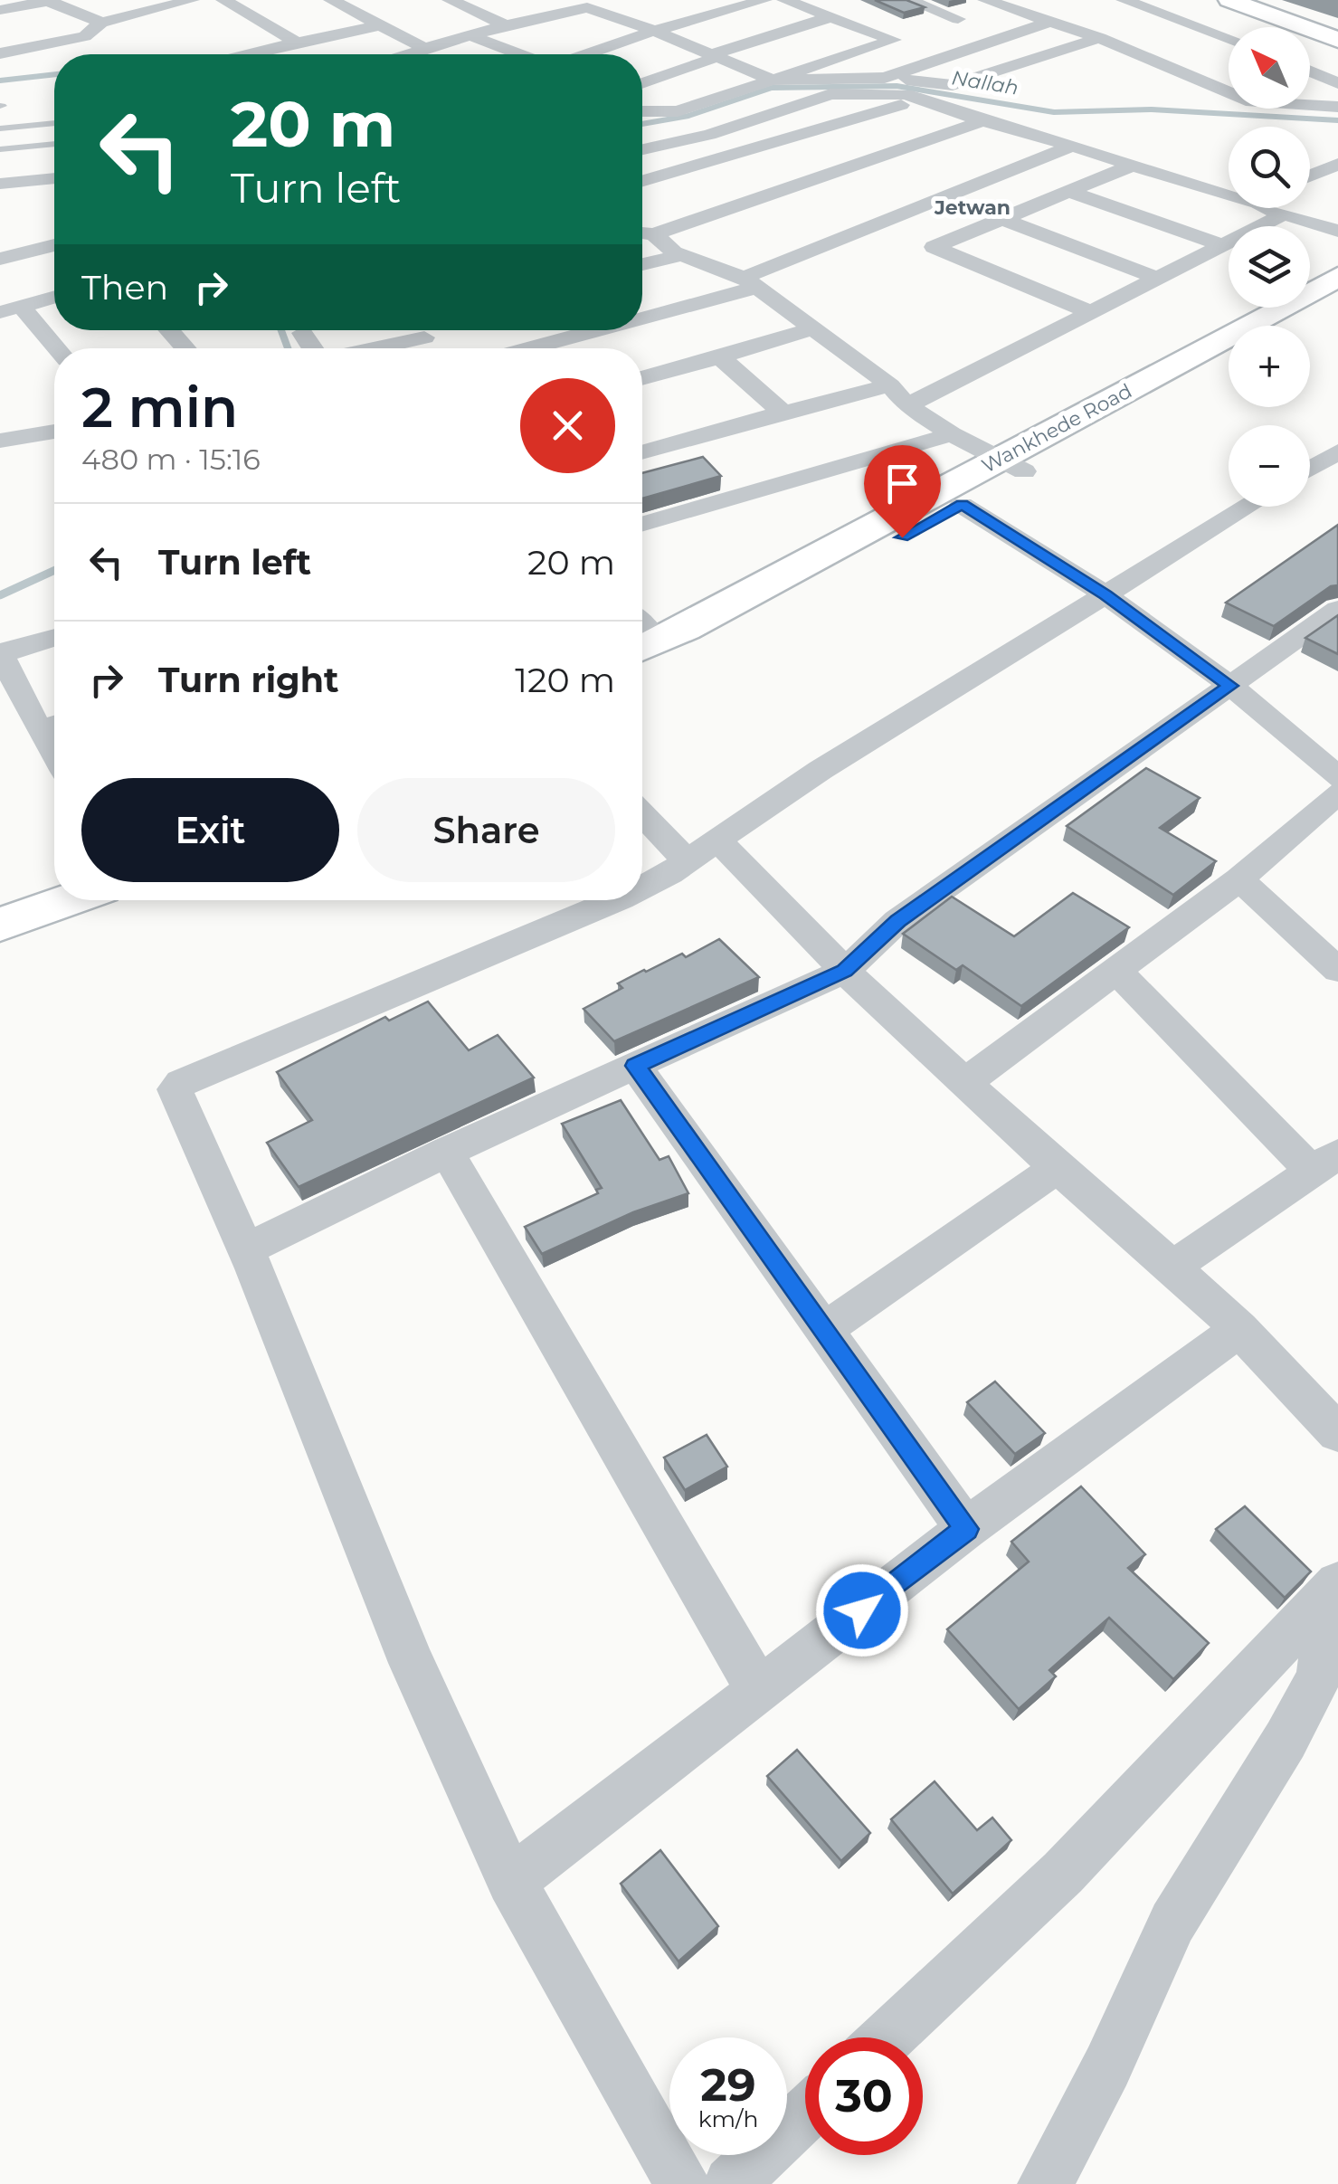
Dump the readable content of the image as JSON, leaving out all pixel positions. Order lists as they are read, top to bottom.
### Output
{
  "streets": {
    "main road": ["Wankhede Road"]
  },
  "districts": ["Jetwan"],
  "water": ["Nallah"],
  "north": "top left",
  "page": {
    "map_buttons": ["+", "−"],
    "turn": ["20 m", "Turn left"],
    "then": "Then",
    "heading": ["2 min", "480 m · 15:16"],
    "list": [
      {
        "name": "Turn left",
        "value": "20 m"
      },
      {
        "name": "Turn right",
        "value": "120 m"
      }
    ],
    "buttons": ["Exit", "Share"],
    "speed": "29 km/h",
    "limit": "30"
  }
}
